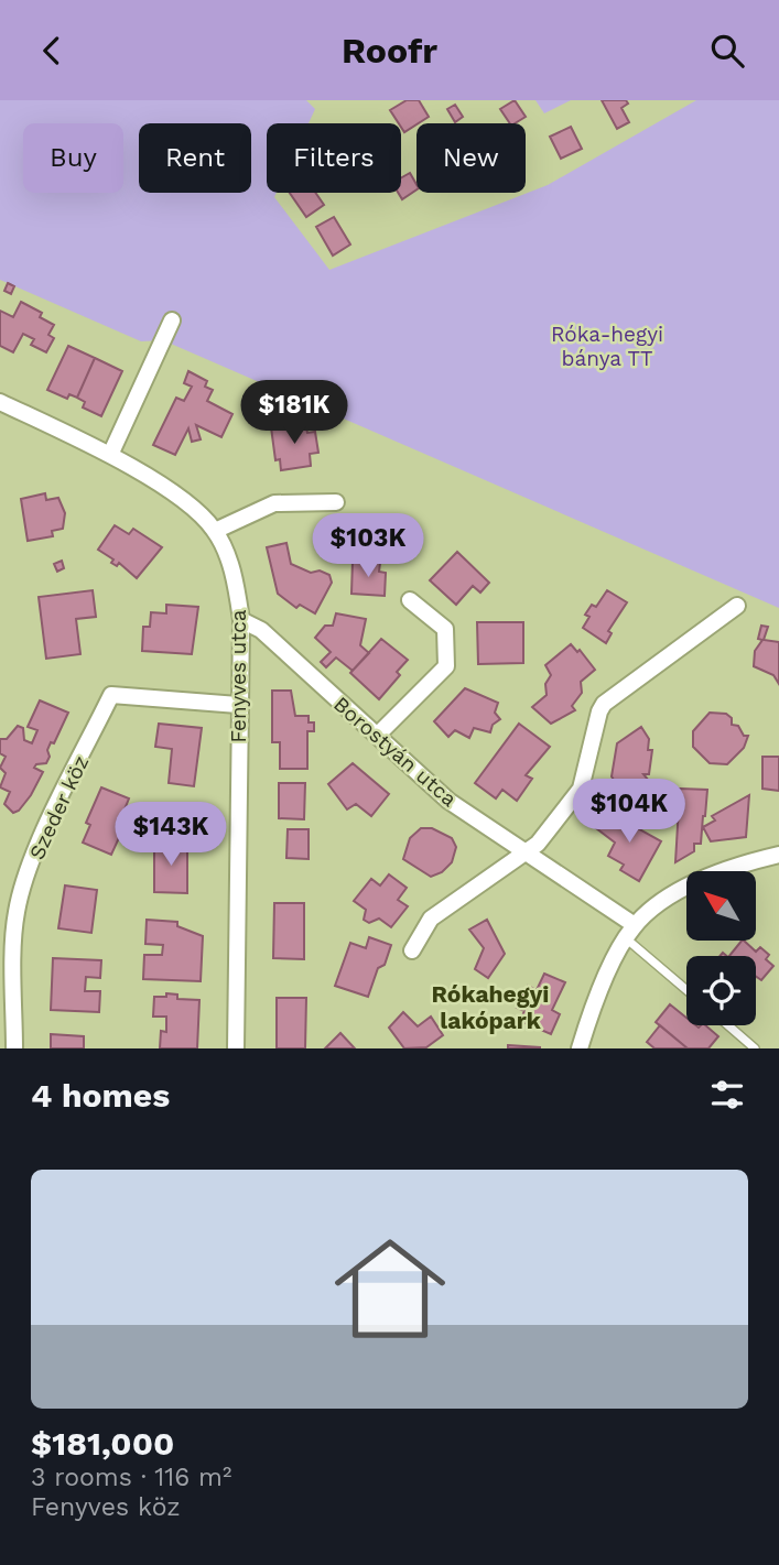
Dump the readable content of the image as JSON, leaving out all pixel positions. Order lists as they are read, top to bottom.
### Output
{
  "streets": {
    "street": ["Fenyves utca", "Borostyán utca", "Szeder köz"]
  },
  "crossings": [
    ["Fenyves utca", "Borostyán utca"],
    ["Fenyves utca", "Szeder köz"]
  ],
  "districts": ["Rókahegyi lakópark"],
  "parks": ["Róka-hegyi bánya TT"],
  "north": "top left",
  "page": {
    "header": "Roofr",
    "chip": [
      "Buy",
      "Rent",
      "Filters",
      "New"
    ],
    "price": [
      "$181K",
      "$103K",
      "$104K",
      "$143K"
    ],
    "heading": "4 homes",
    "list": [
      {
        "name": "$181,000",
        "note": "3 rooms · 116 m² · Fenyves köz"
      }
    ]
  }
}
